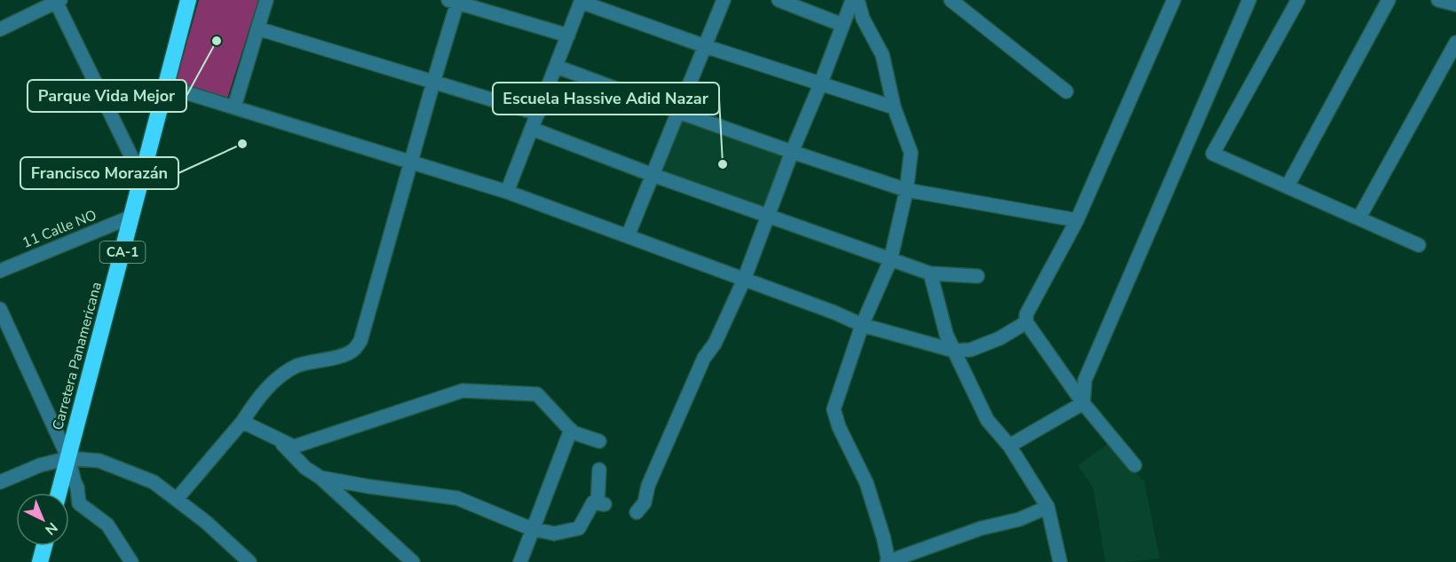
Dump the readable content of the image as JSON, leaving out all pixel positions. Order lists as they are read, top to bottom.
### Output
{
  "streets": {
    "highway": ["CA-1", "Carretera Panamericana"],
    "street": ["11 Calle NO"]
  },
  "crossings": [
    ["11 Calle NO", "Carretera Panamericana"]
  ],
  "places": ["Parque Vida Mejor", "Francisco Morazán", "Escuela Hassive Adid Nazar"],
  "north": "bottom right"
}
